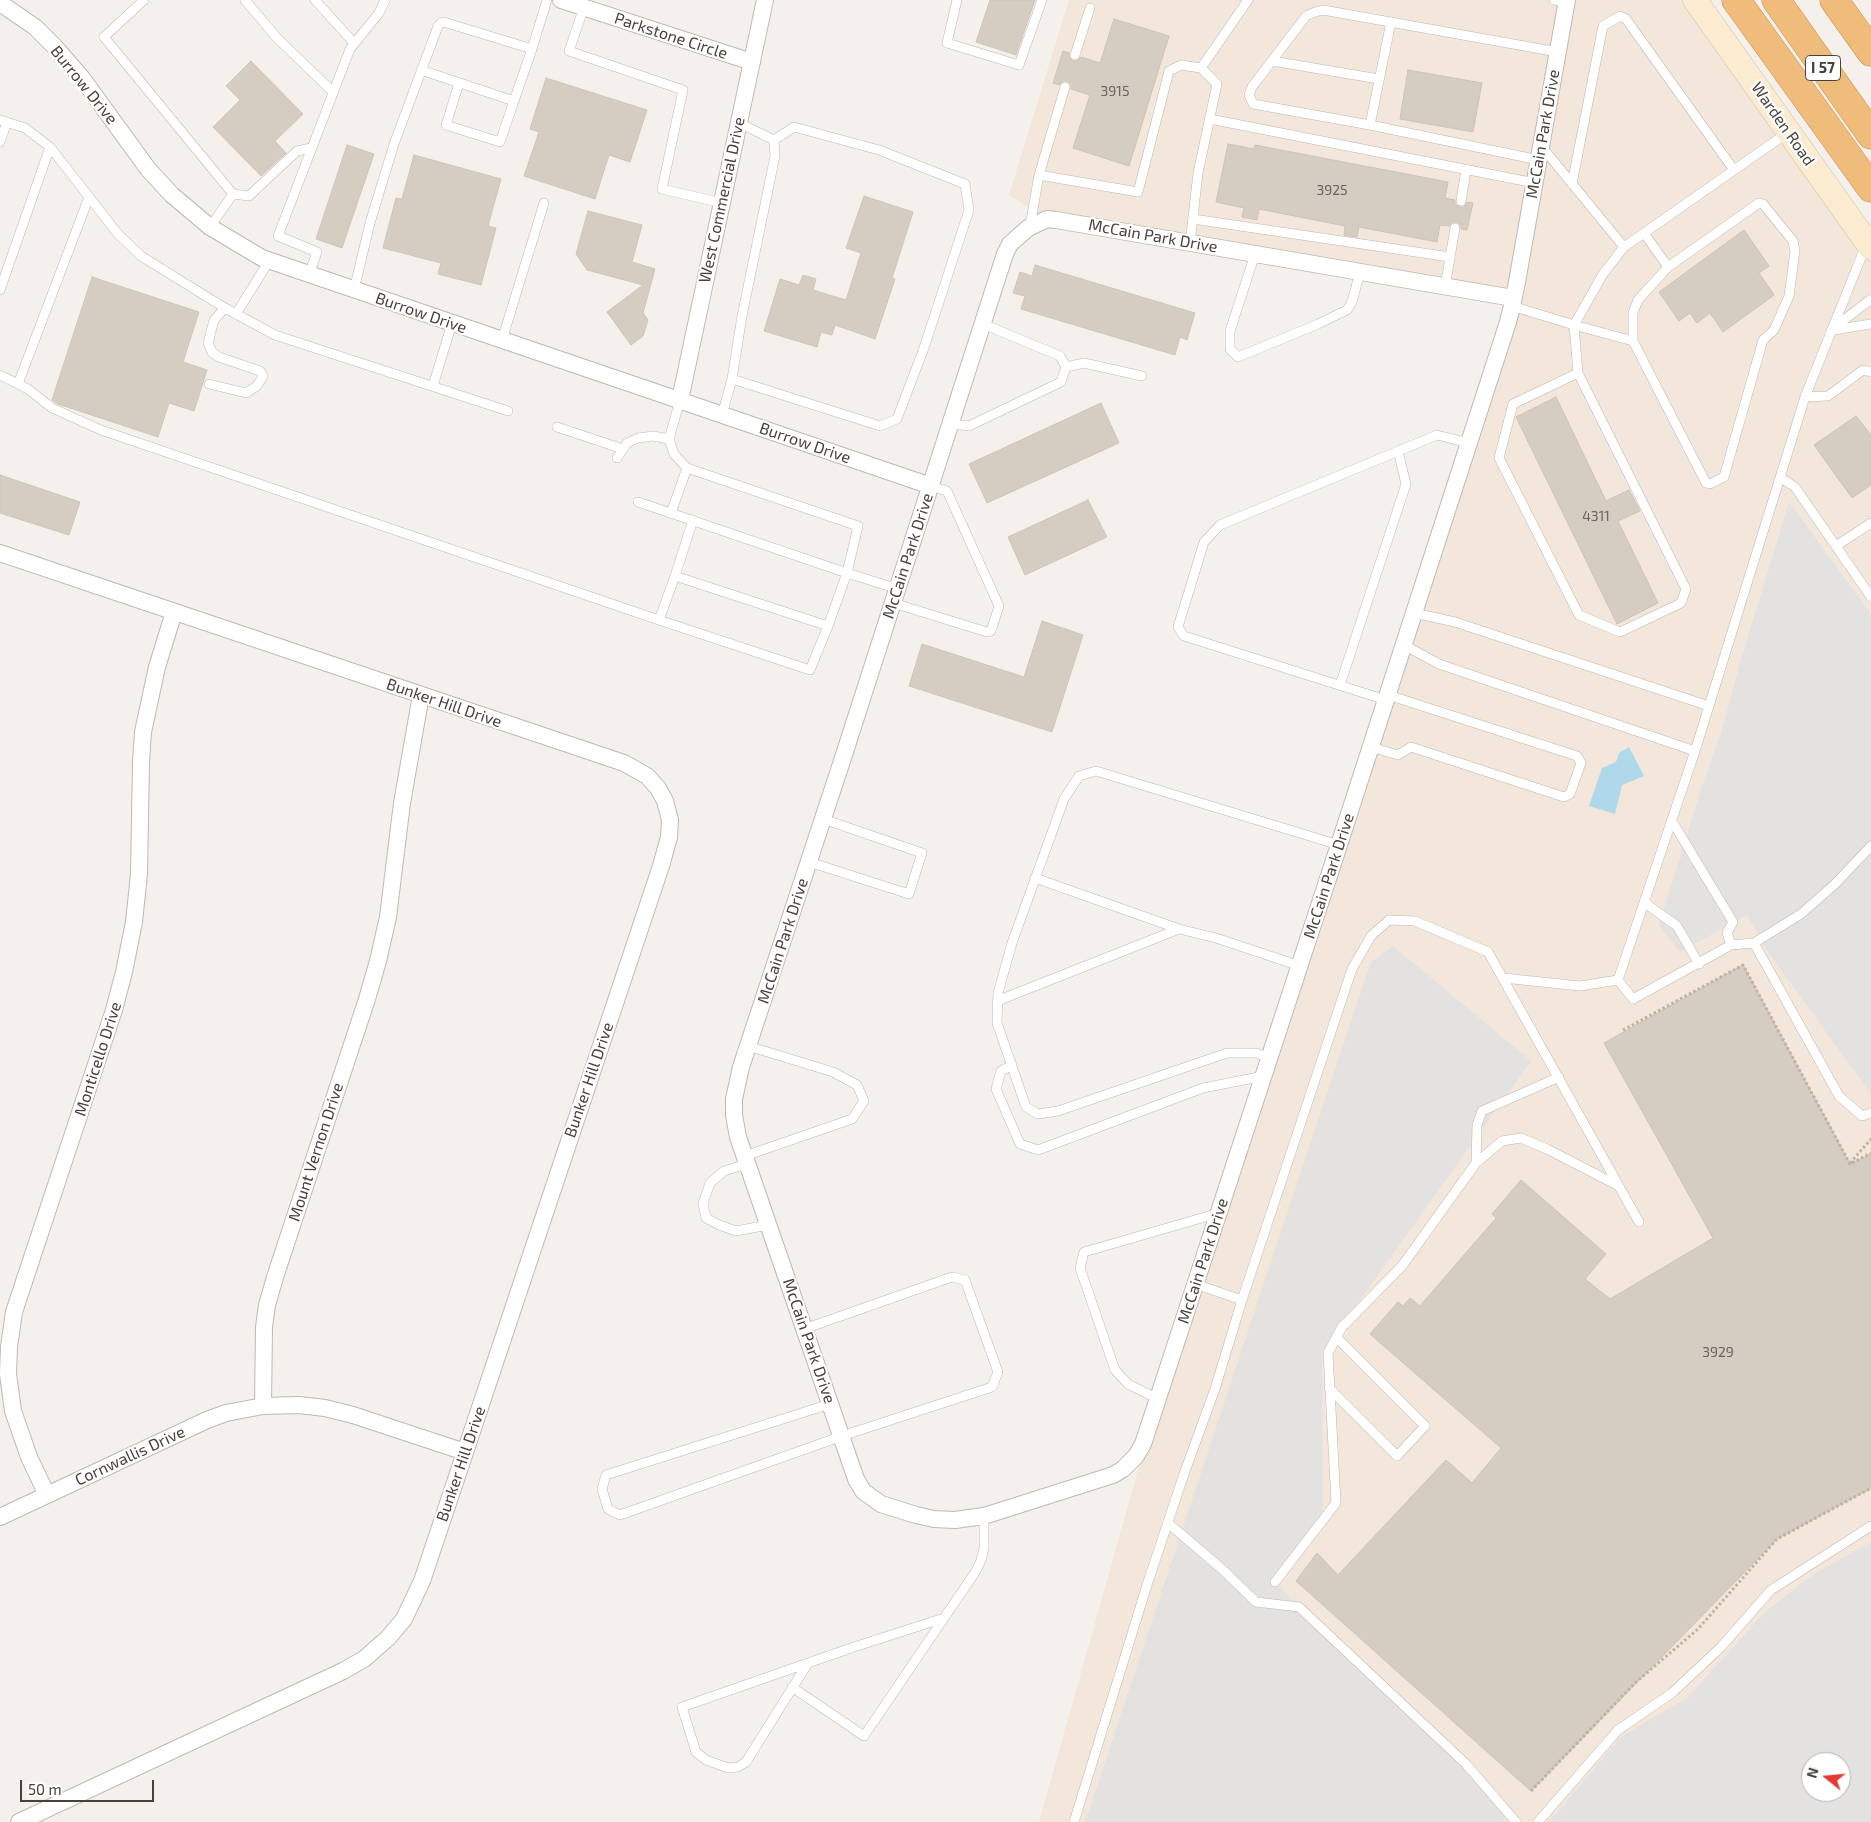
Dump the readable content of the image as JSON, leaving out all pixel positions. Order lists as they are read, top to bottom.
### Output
{
  "streets": {
    "highway": ["I 57"],
    "main road": ["Warden Road"],
    "street": [
      "Parkstone Circle",
      "Burrow Drive",
      "McCain Park Drive",
      "West Commercial Drive",
      "Bunker Hill Drive",
      "Monticello Drive",
      "Mount Vernon Drive",
      "Cornwallis Drive"
    ]
  },
  "crossings": [
    ["Parkstone Circle", "West Commercial Drive"],
    ["Burrow Drive", "McCain Park Drive"],
    ["Burrow Drive", "West Commercial Drive"],
    ["Bunker Hill Drive", "Monticello Drive"],
    ["Bunker Hill Drive", "Mount Vernon Drive"],
    ["Monticello Drive", "Cornwallis Drive"],
    ["Mount Vernon Drive", "Cornwallis Drive"]
  ],
  "house_numbers": [
    "3915",
    "3925",
    "4311",
    "3929"
  ],
  "scale_bar": "50 m",
  "north": "left"
}
